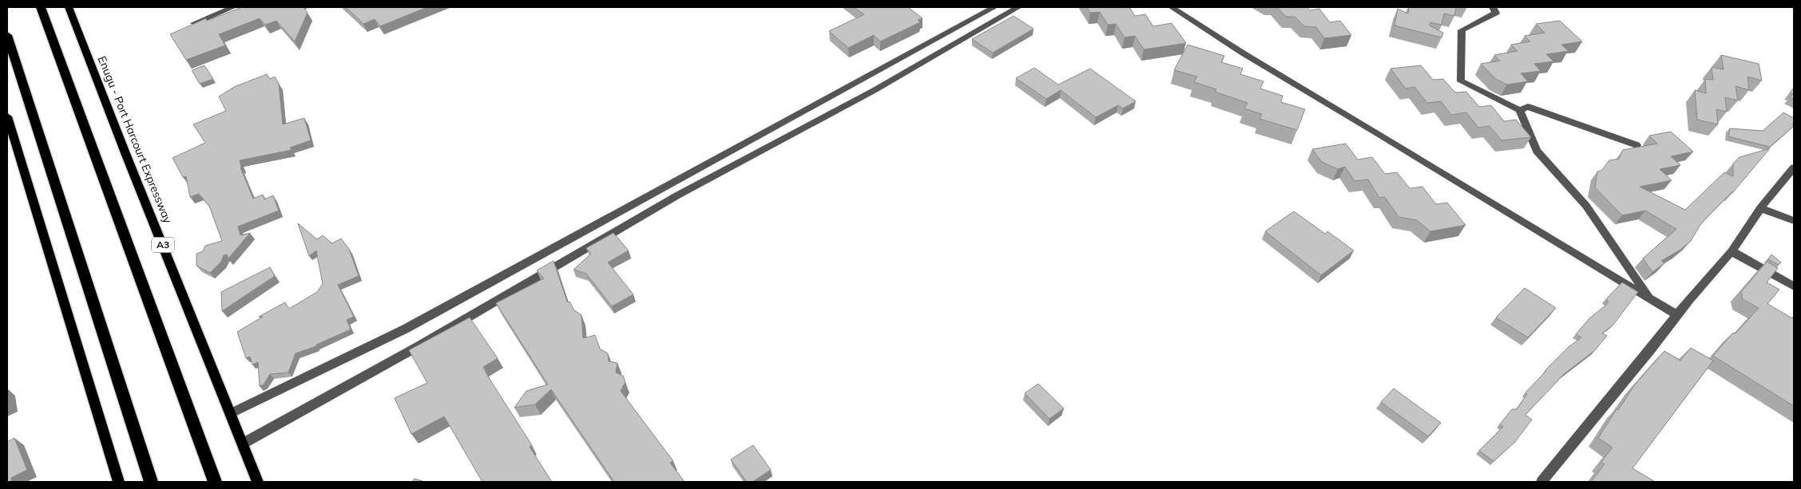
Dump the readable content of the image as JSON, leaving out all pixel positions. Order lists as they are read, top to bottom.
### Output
{
  "streets": {
    "main road": ["Enugu - Port Harcourt Expressway", "A3"]
  }
}
